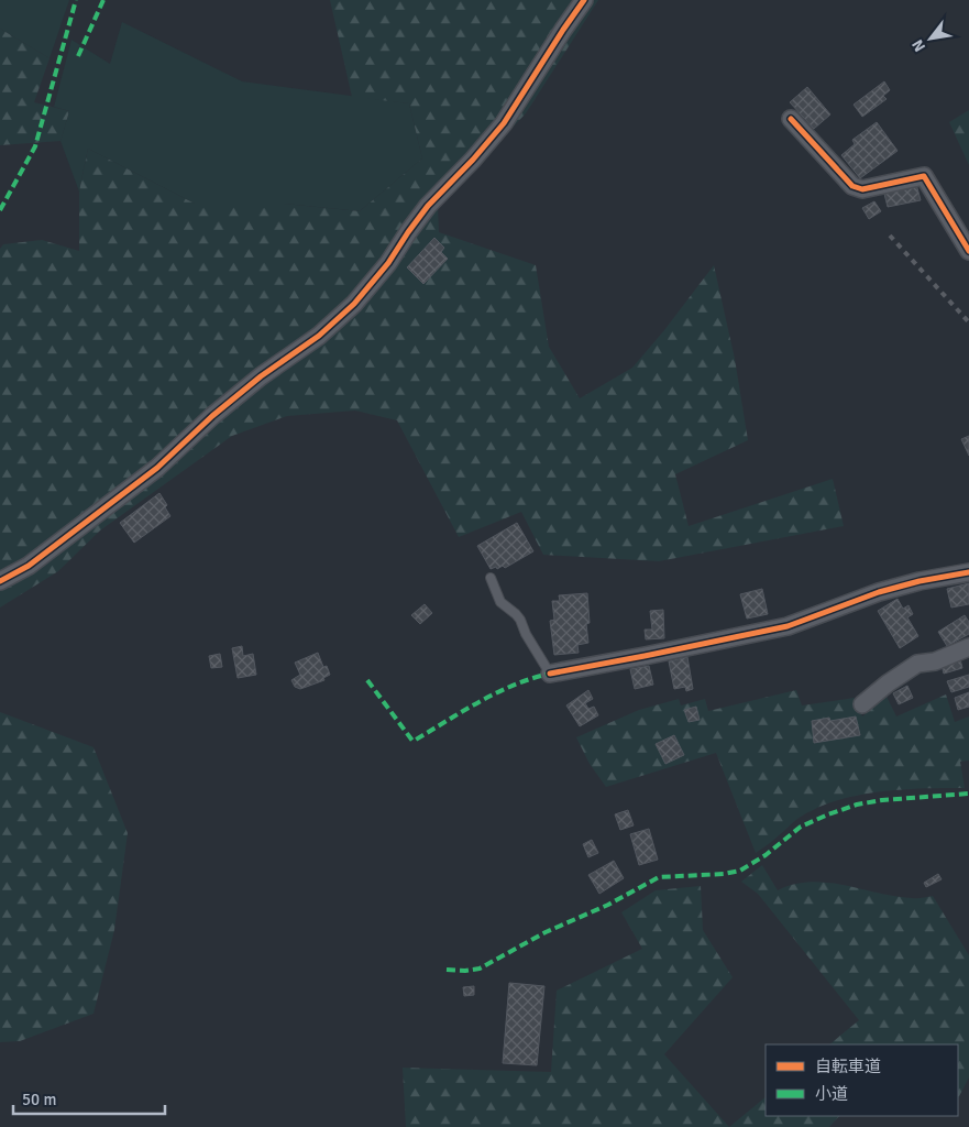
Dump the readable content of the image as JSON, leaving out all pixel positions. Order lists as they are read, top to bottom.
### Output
{
  "legend": ["自転車道", "小道"],
  "scale_bar": "50 m",
  "north": "bottom left"
}
